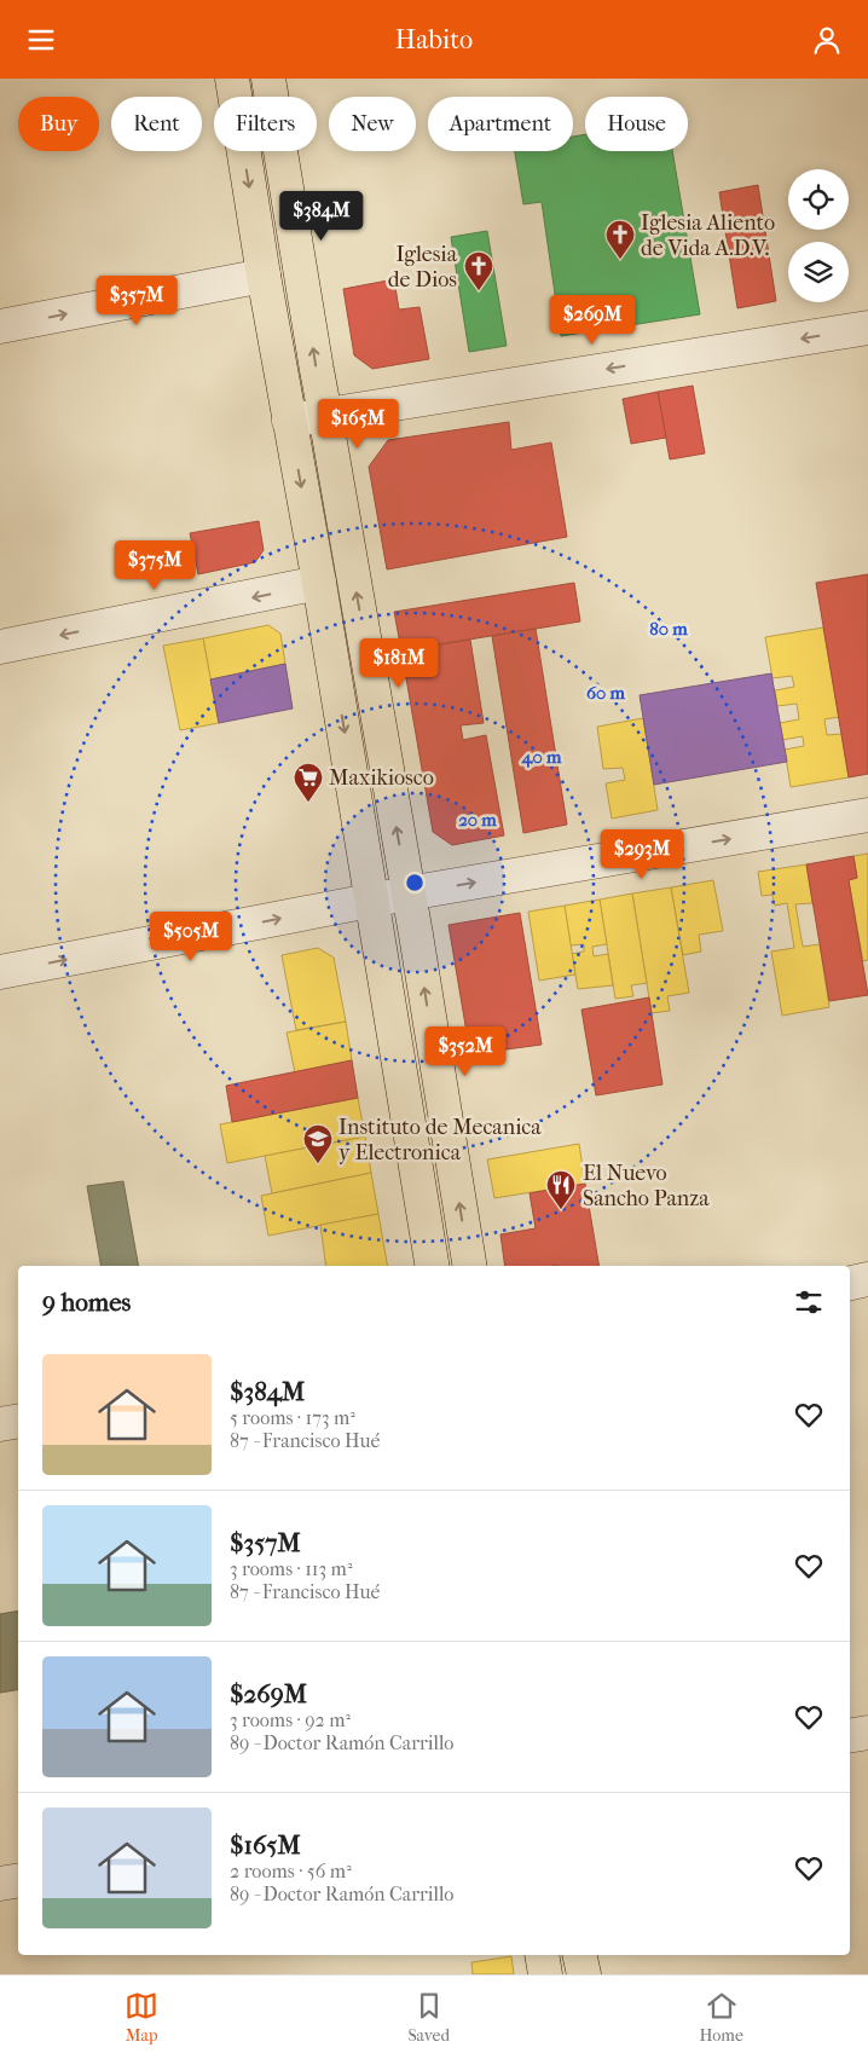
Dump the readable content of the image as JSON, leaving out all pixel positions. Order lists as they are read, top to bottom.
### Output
{
  "places": {
    "church": ["Iglesia Aliento de Vida A.D.V.", "Iglesia de Dios"],
    "supermarket": ["Maxikiosco"],
    "school or university": ["Instituto de Mecanica y Electronica"],
    "restaurant": ["El Nuevo Sancho Panza"]
  },
  "page": {
    "header": "Habito",
    "chip": [
      "Buy",
      "Rent",
      "Filters",
      "New",
      "Apartment",
      "House"
    ],
    "price": [
      "$384M",
      "$357M",
      "$269M",
      "$165M",
      "$375M",
      "$181M",
      "$293M",
      "$505M",
      "$352M"
    ],
    "heading": "9 homes",
    "list": [
      {
        "name": "$384M",
        "note": "5 rooms · 173 m² · 87 - Francisco Hué"
      },
      {
        "name": "$357M",
        "note": "3 rooms · 113 m² · 87 - Francisco Hué"
      },
      {
        "name": "$269M",
        "note": "3 rooms · 92 m² · 89 - Doctor Ramón Carrillo"
      },
      {
        "name": "$165M",
        "note": "2 rooms · 56 m² · 89 - Doctor Ramón Carrillo"
      }
    ],
    "tabs": ["Map", "Saved", "Home"]
  },
  "rings": [
    "80 m",
    "60 m",
    "40 m",
    "20 m"
  ]
}
